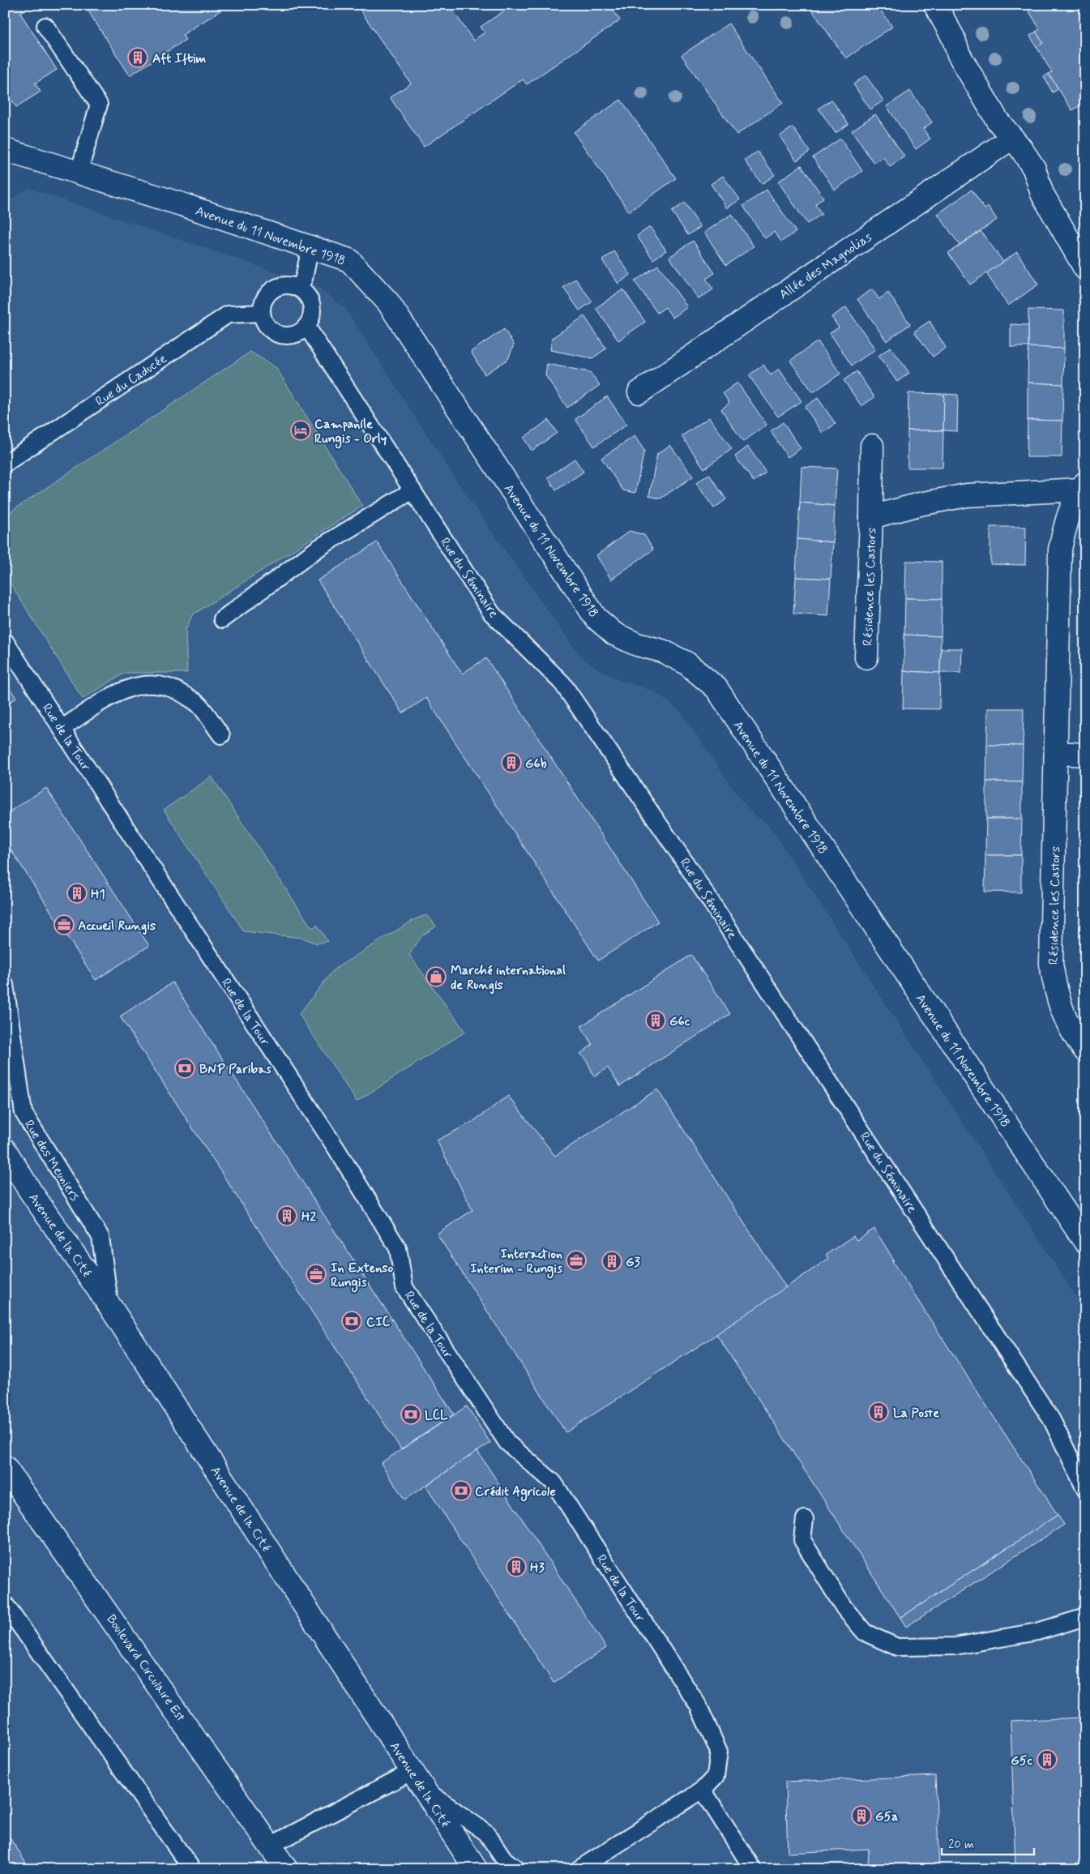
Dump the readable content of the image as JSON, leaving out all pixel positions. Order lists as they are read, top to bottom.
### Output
{
  "streets": {
    "street": [
      "Avenue du 11 Novembre 1918",
      "Allée des Magnolias",
      "Résidence les Castors",
      "Avenue de la Cité",
      "Boulevard Circulaire Est"
    ],
    "lane": [
      "Rue du Caducée",
      "Rue du Séminaire",
      "Rue de la Tour",
      "Rue des Meuniers"
    ]
  },
  "crossings": [
    ["Rue du Caducée", "Rue du Séminaire"],
    ["Rue des Meuniers", "Avenue de la Cité"]
  ],
  "places": {
    "building": [
      "Aft Iftim",
      "G6b",
      "H1",
      "G6c",
      "H2",
      "G3",
      "La Poste",
      "H3",
      "G5c",
      "G5a"
    ],
    "hotel": ["Campanile Rungis - Orly"],
    "office": ["Accueil Rungis", "Interaction Interim - Rungis", "In Extenso Rungis"],
    "shop": ["Marché international de Rungis"],
    "bank": [
      "BNP Paribas",
      "CIC",
      "LCL",
      "Crédit Agricole"
    ]
  },
  "scale_bar": "20 m"
}
